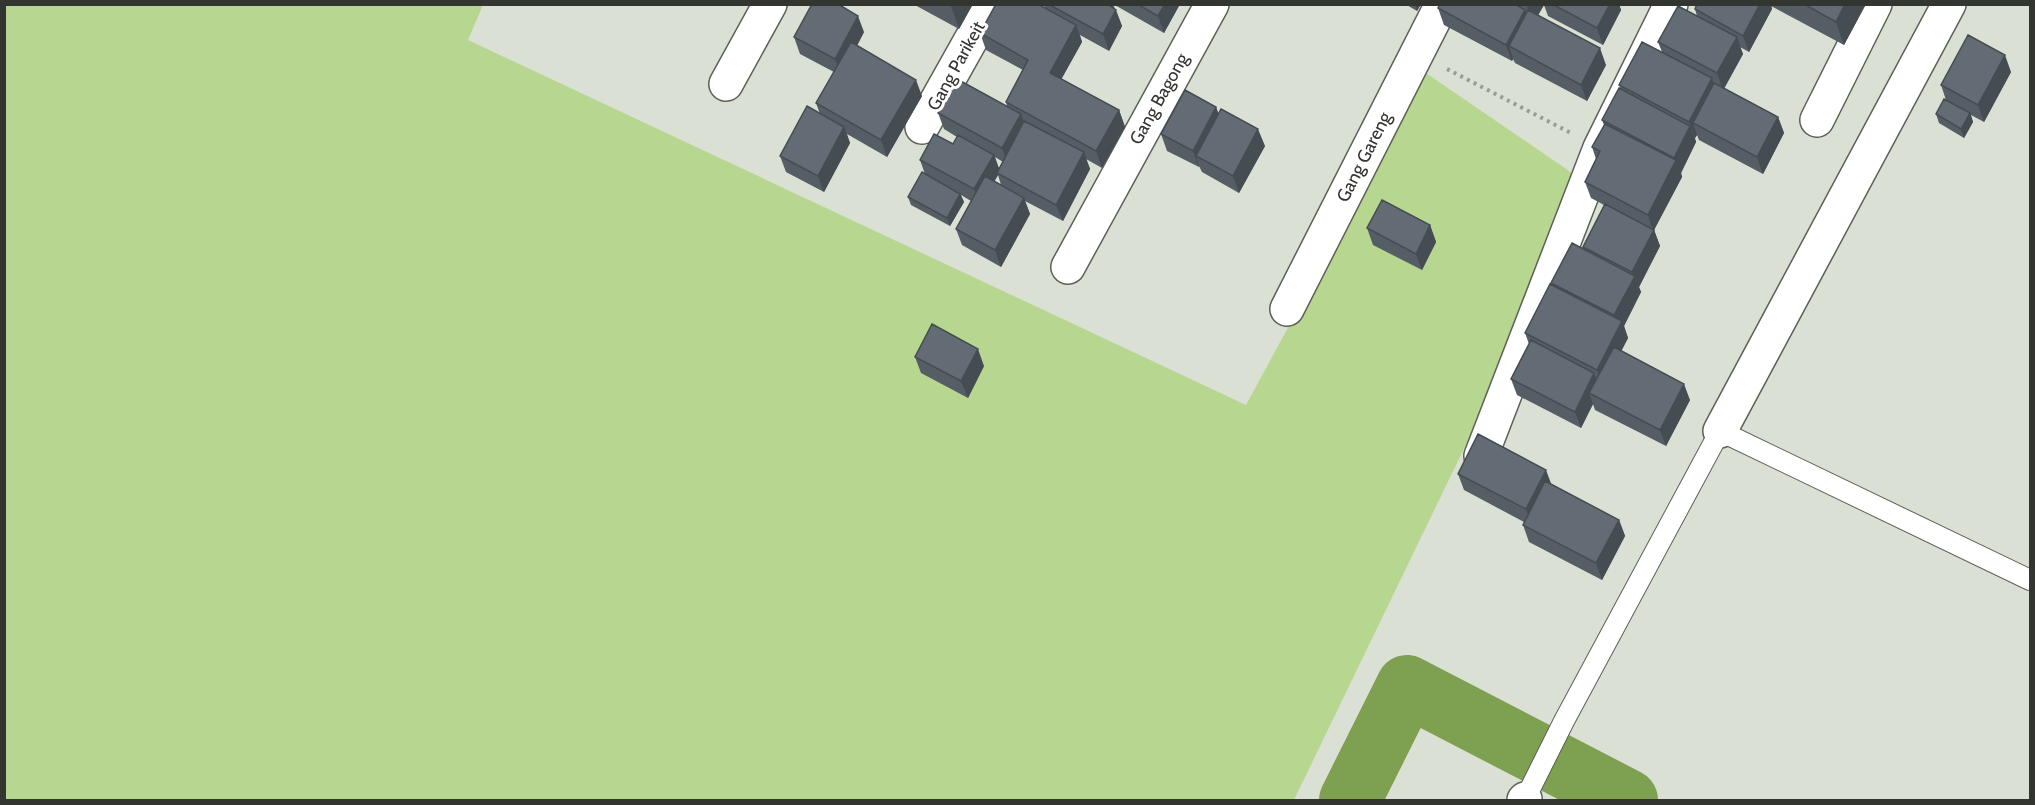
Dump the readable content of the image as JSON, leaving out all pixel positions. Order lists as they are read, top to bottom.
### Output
{
  "streets": {
    "street": ["Gang Parikeit", "Gang Bagong", "Gang Gareng"]
  }
}
